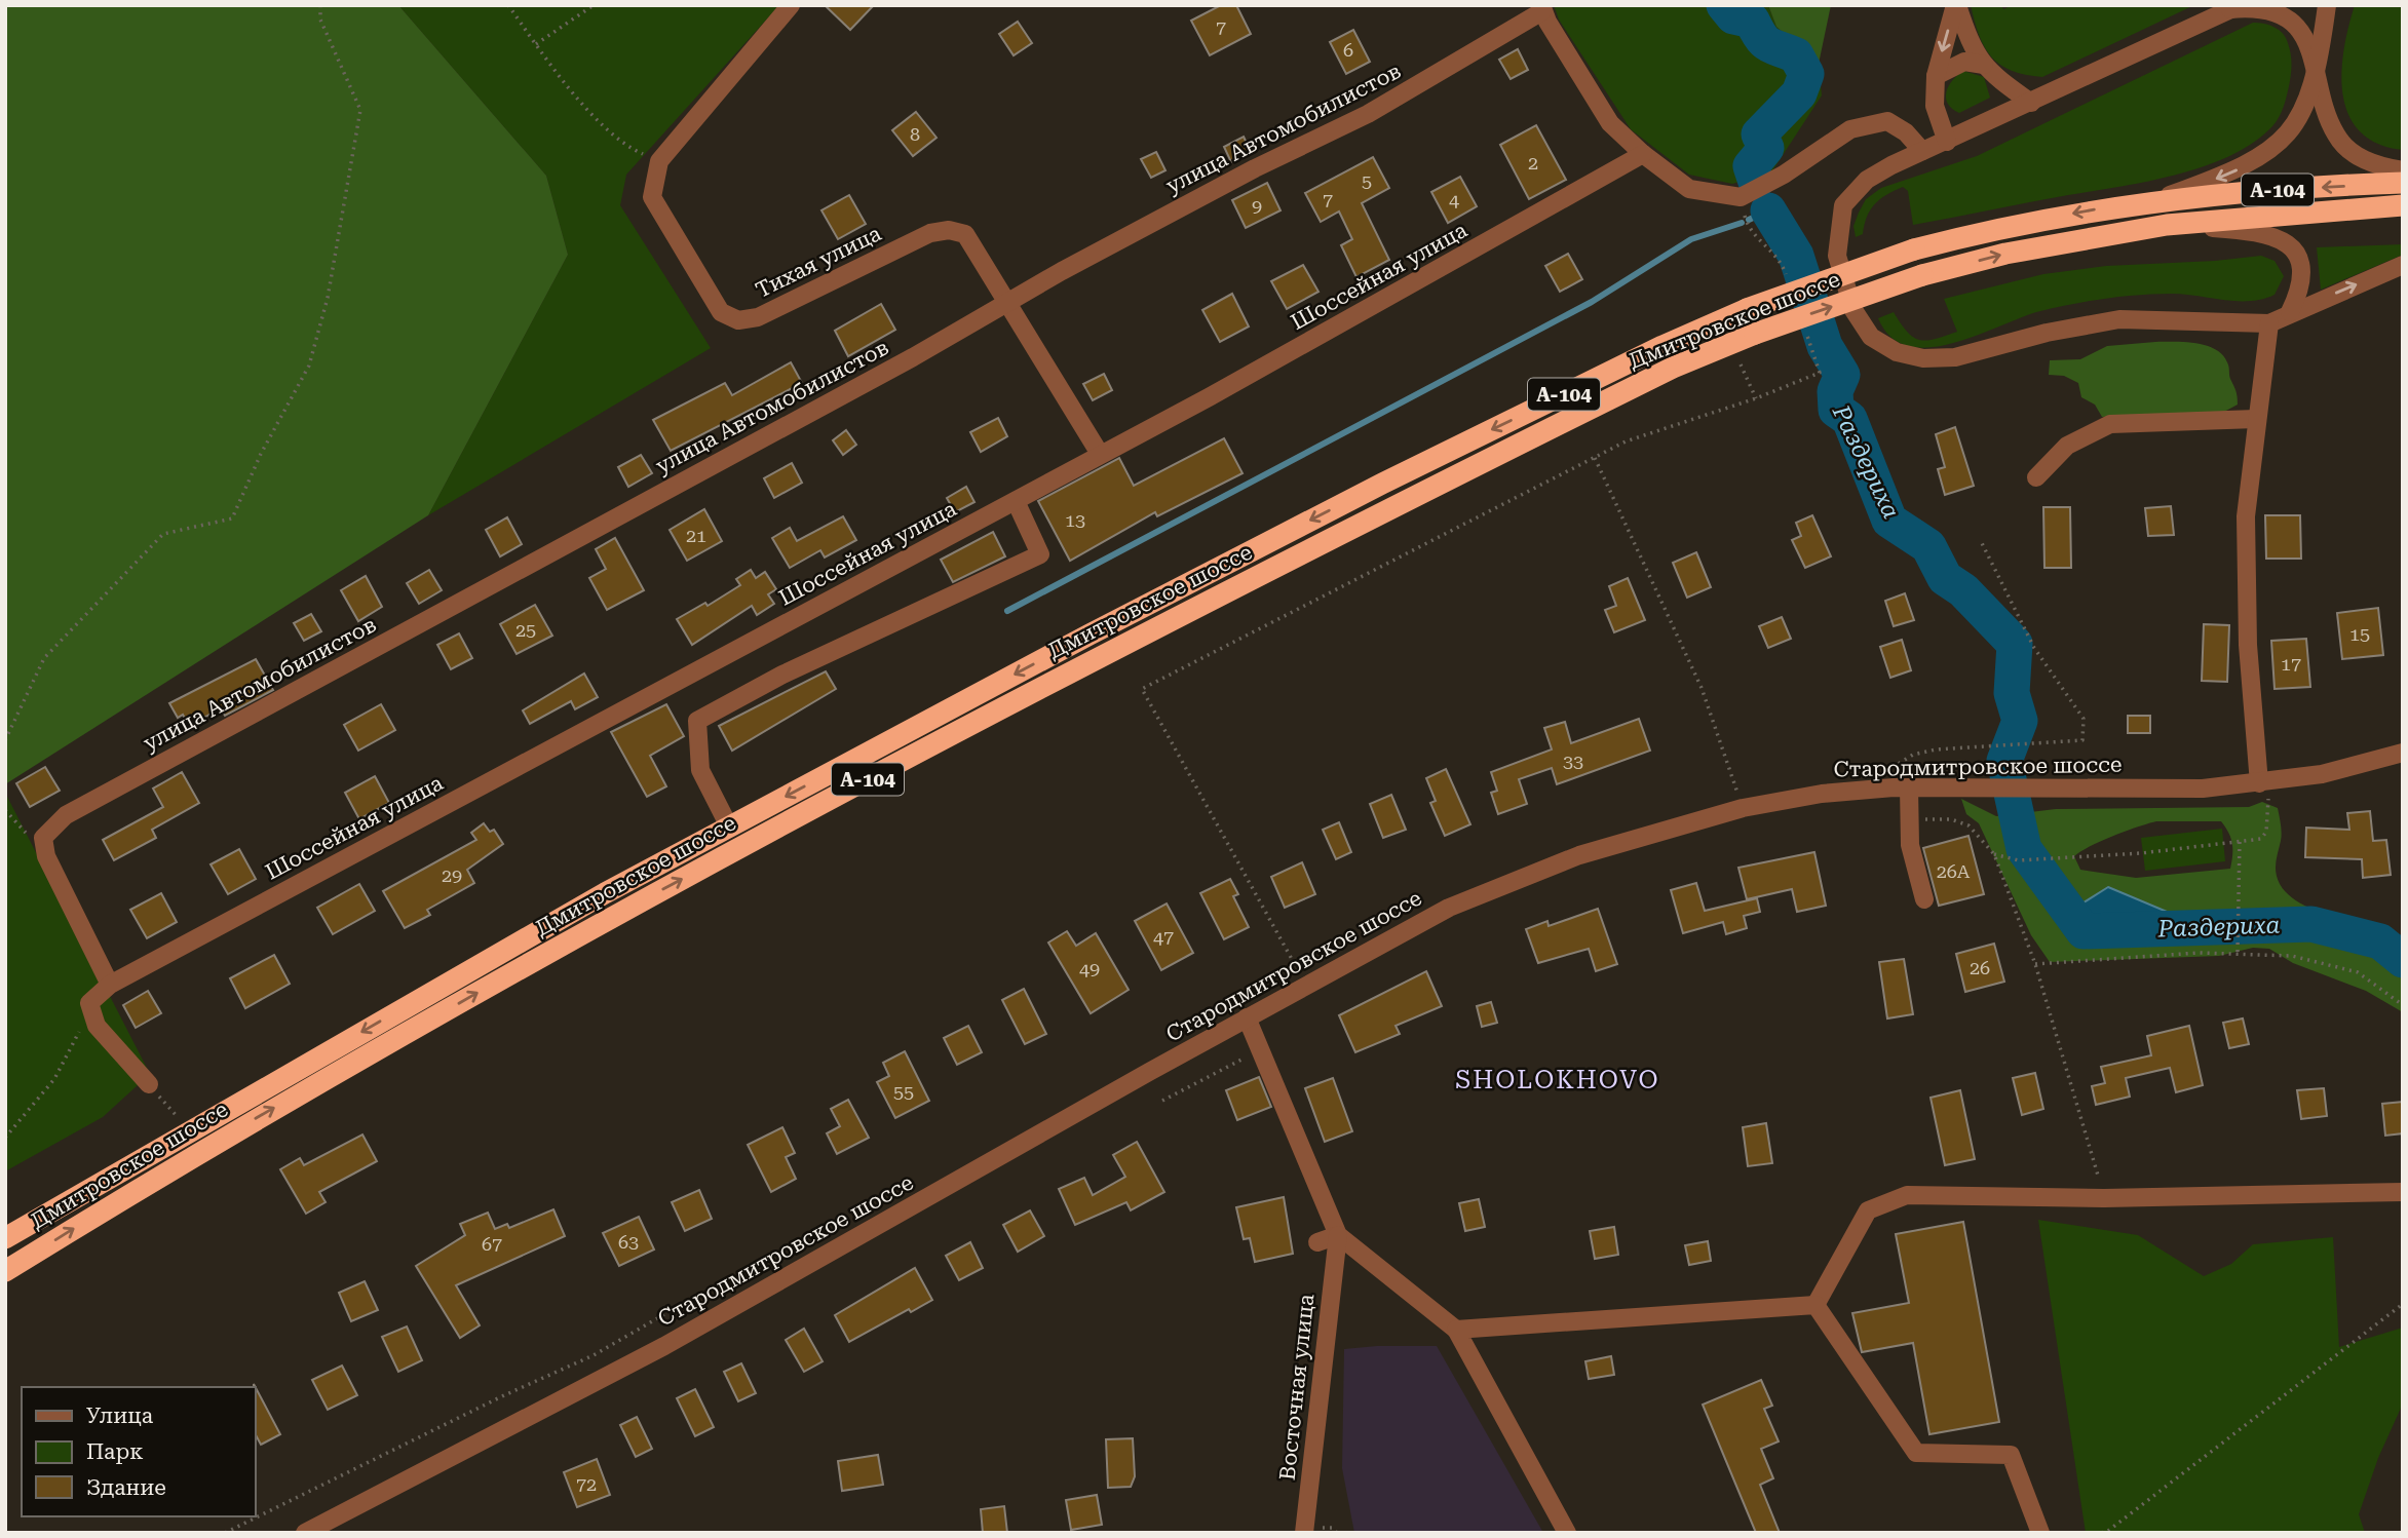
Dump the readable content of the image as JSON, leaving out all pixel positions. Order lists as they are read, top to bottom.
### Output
{
  "streets": {
    "highway": ["А-104", "Дмитровское шоссе"],
    "street": [
      "улица Автомобилистов",
      "Тихая улица",
      "Шоссейная улица",
      "Стародмитровское шоссе",
      "Восточная улица"
    ]
  },
  "crossings": [
    ["улица Автомобилистов", "Тихая улица"],
    ["улица Автомобилистов", "Шоссейная улица"],
    ["Тихая улица", "Шоссейная улица"]
  ],
  "districts": ["SHOLOKHOVO"],
  "water": ["Раздериха"],
  "house_numbers": [
    "7",
    "6",
    "8",
    "2",
    "5",
    "7",
    "4",
    "9",
    "13",
    "21",
    "25",
    "15",
    "17",
    "33",
    "26А",
    "29",
    "47",
    "26",
    "49",
    "55",
    "63",
    "67",
    "72"
  ],
  "legend": ["Улица", "Парк", "Здание"]
}
